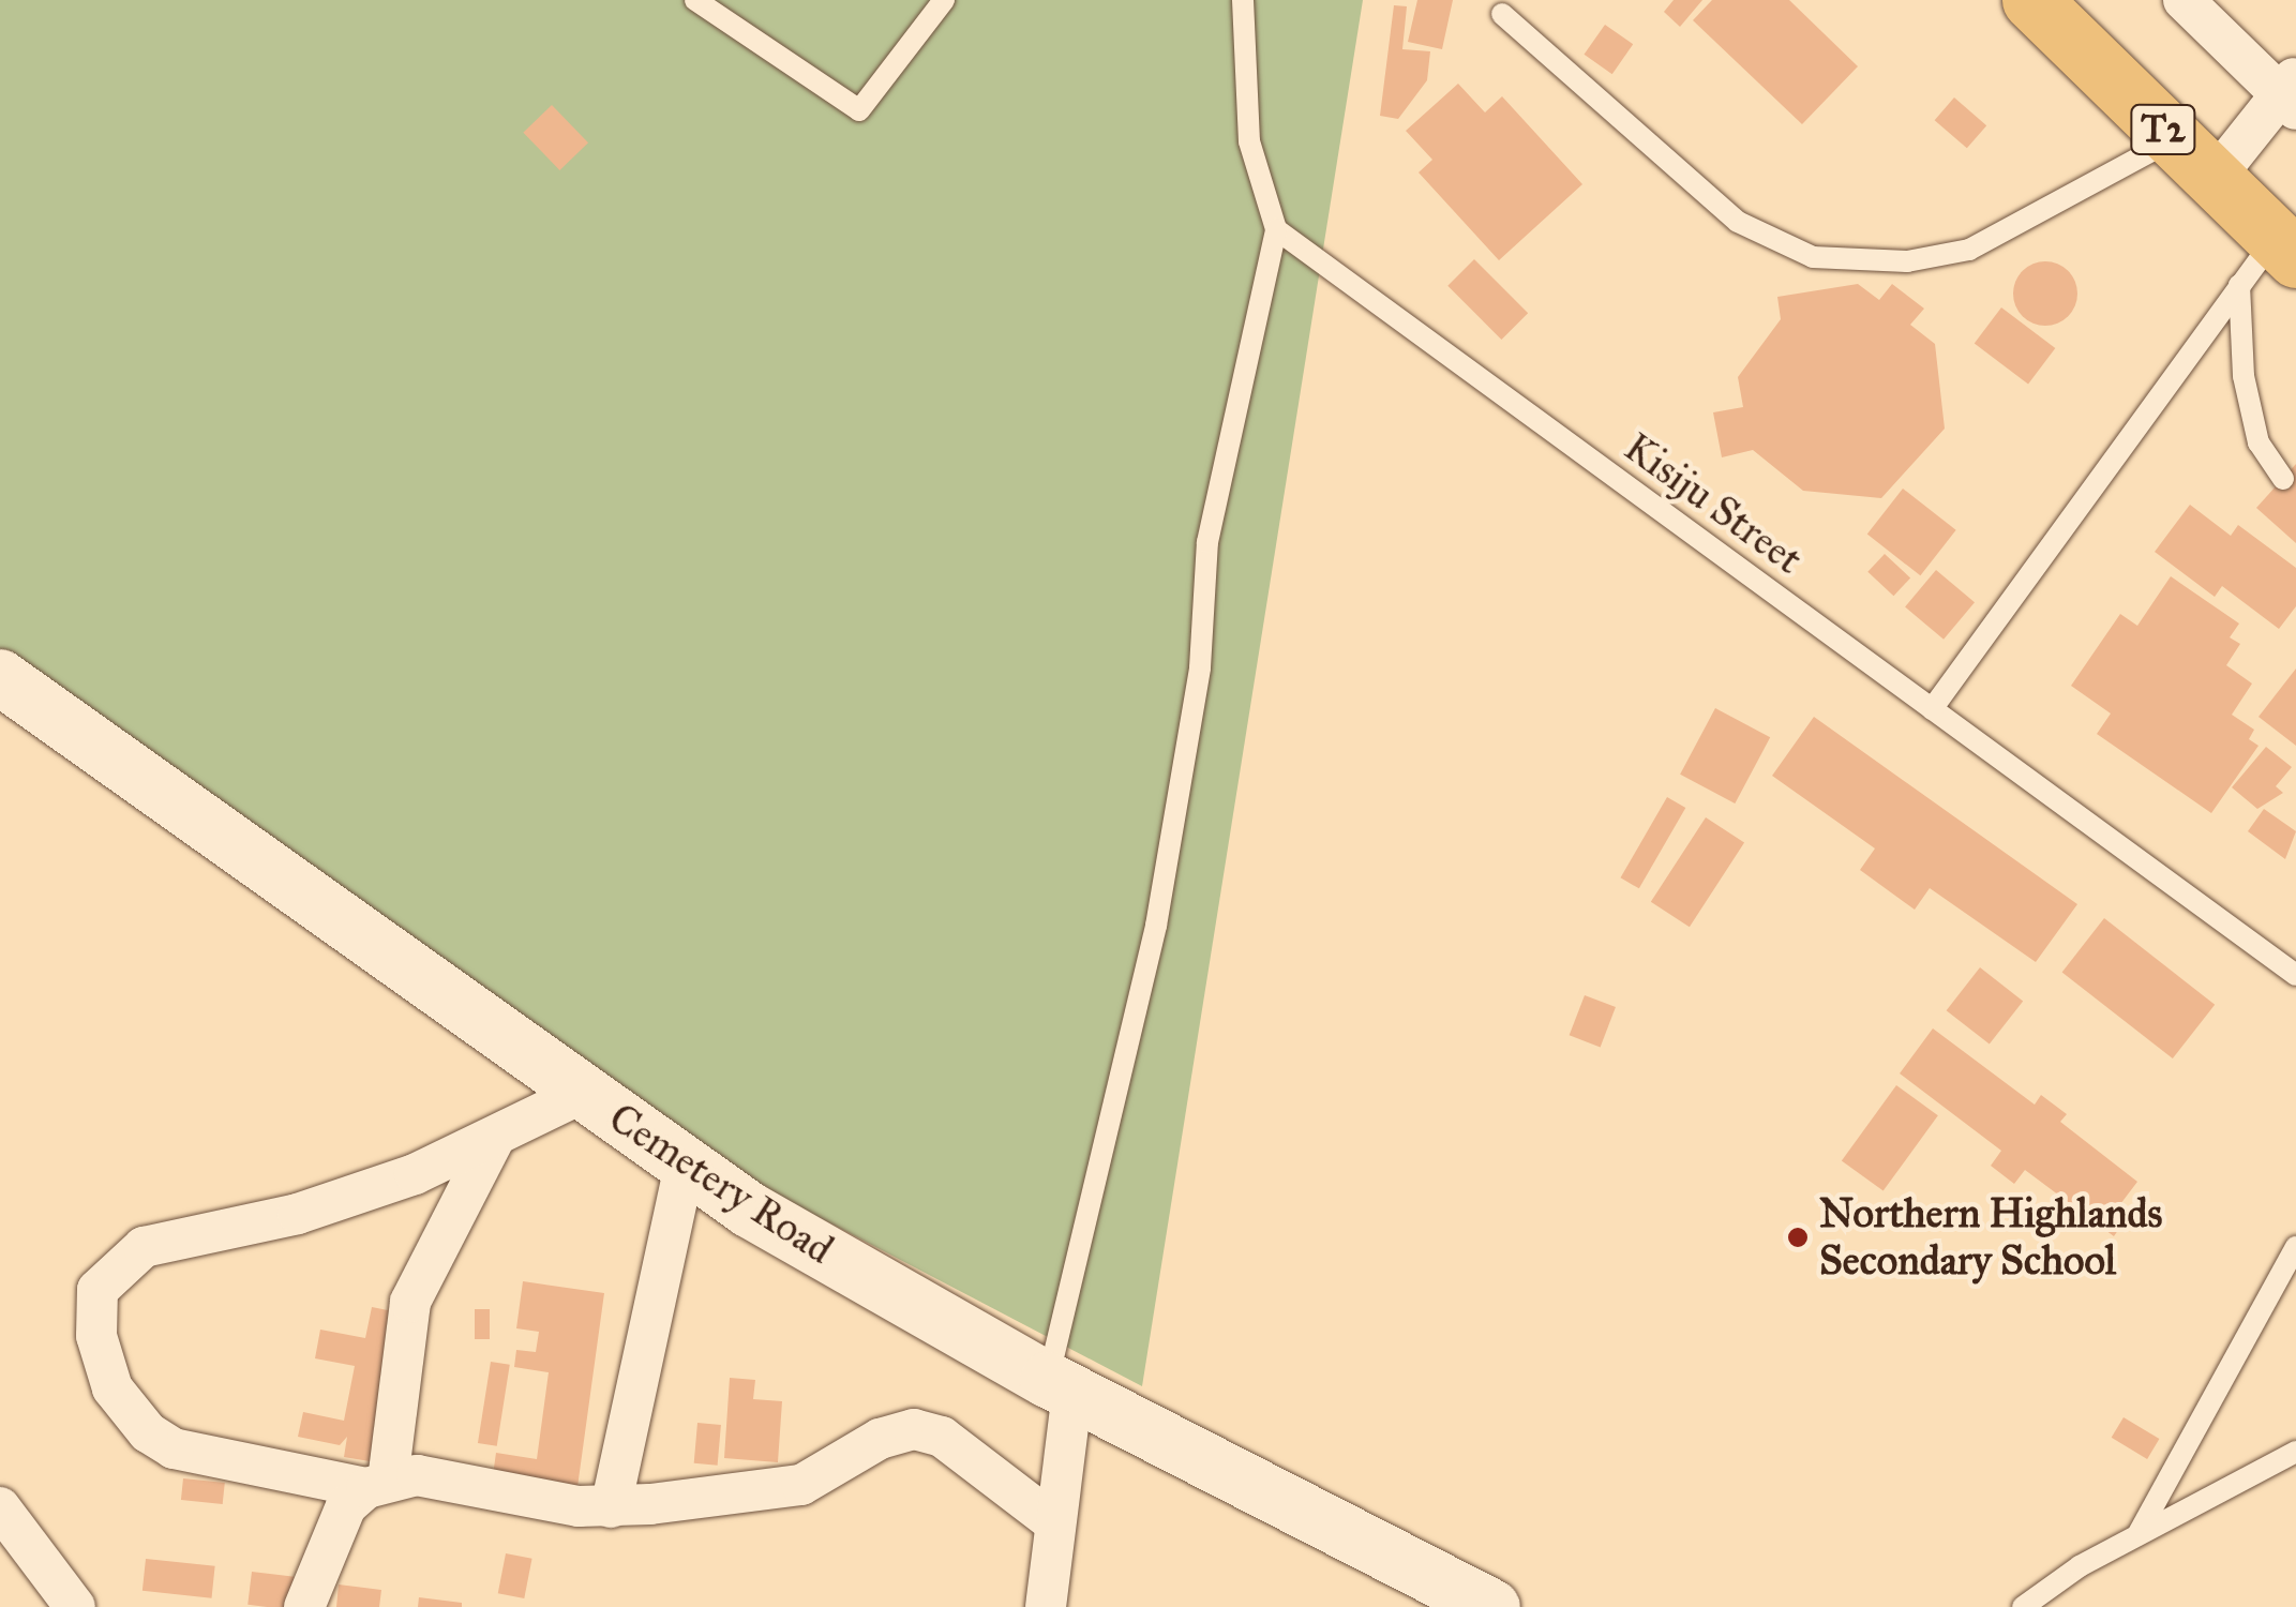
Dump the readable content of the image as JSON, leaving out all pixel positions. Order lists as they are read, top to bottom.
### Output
{
  "streets": {
    "highway": ["T2"],
    "main road": ["Cemetery Road"],
    "lane": ["Kisiju Street"]
  },
  "places": ["Northern Highlands Secondary School"]
}
